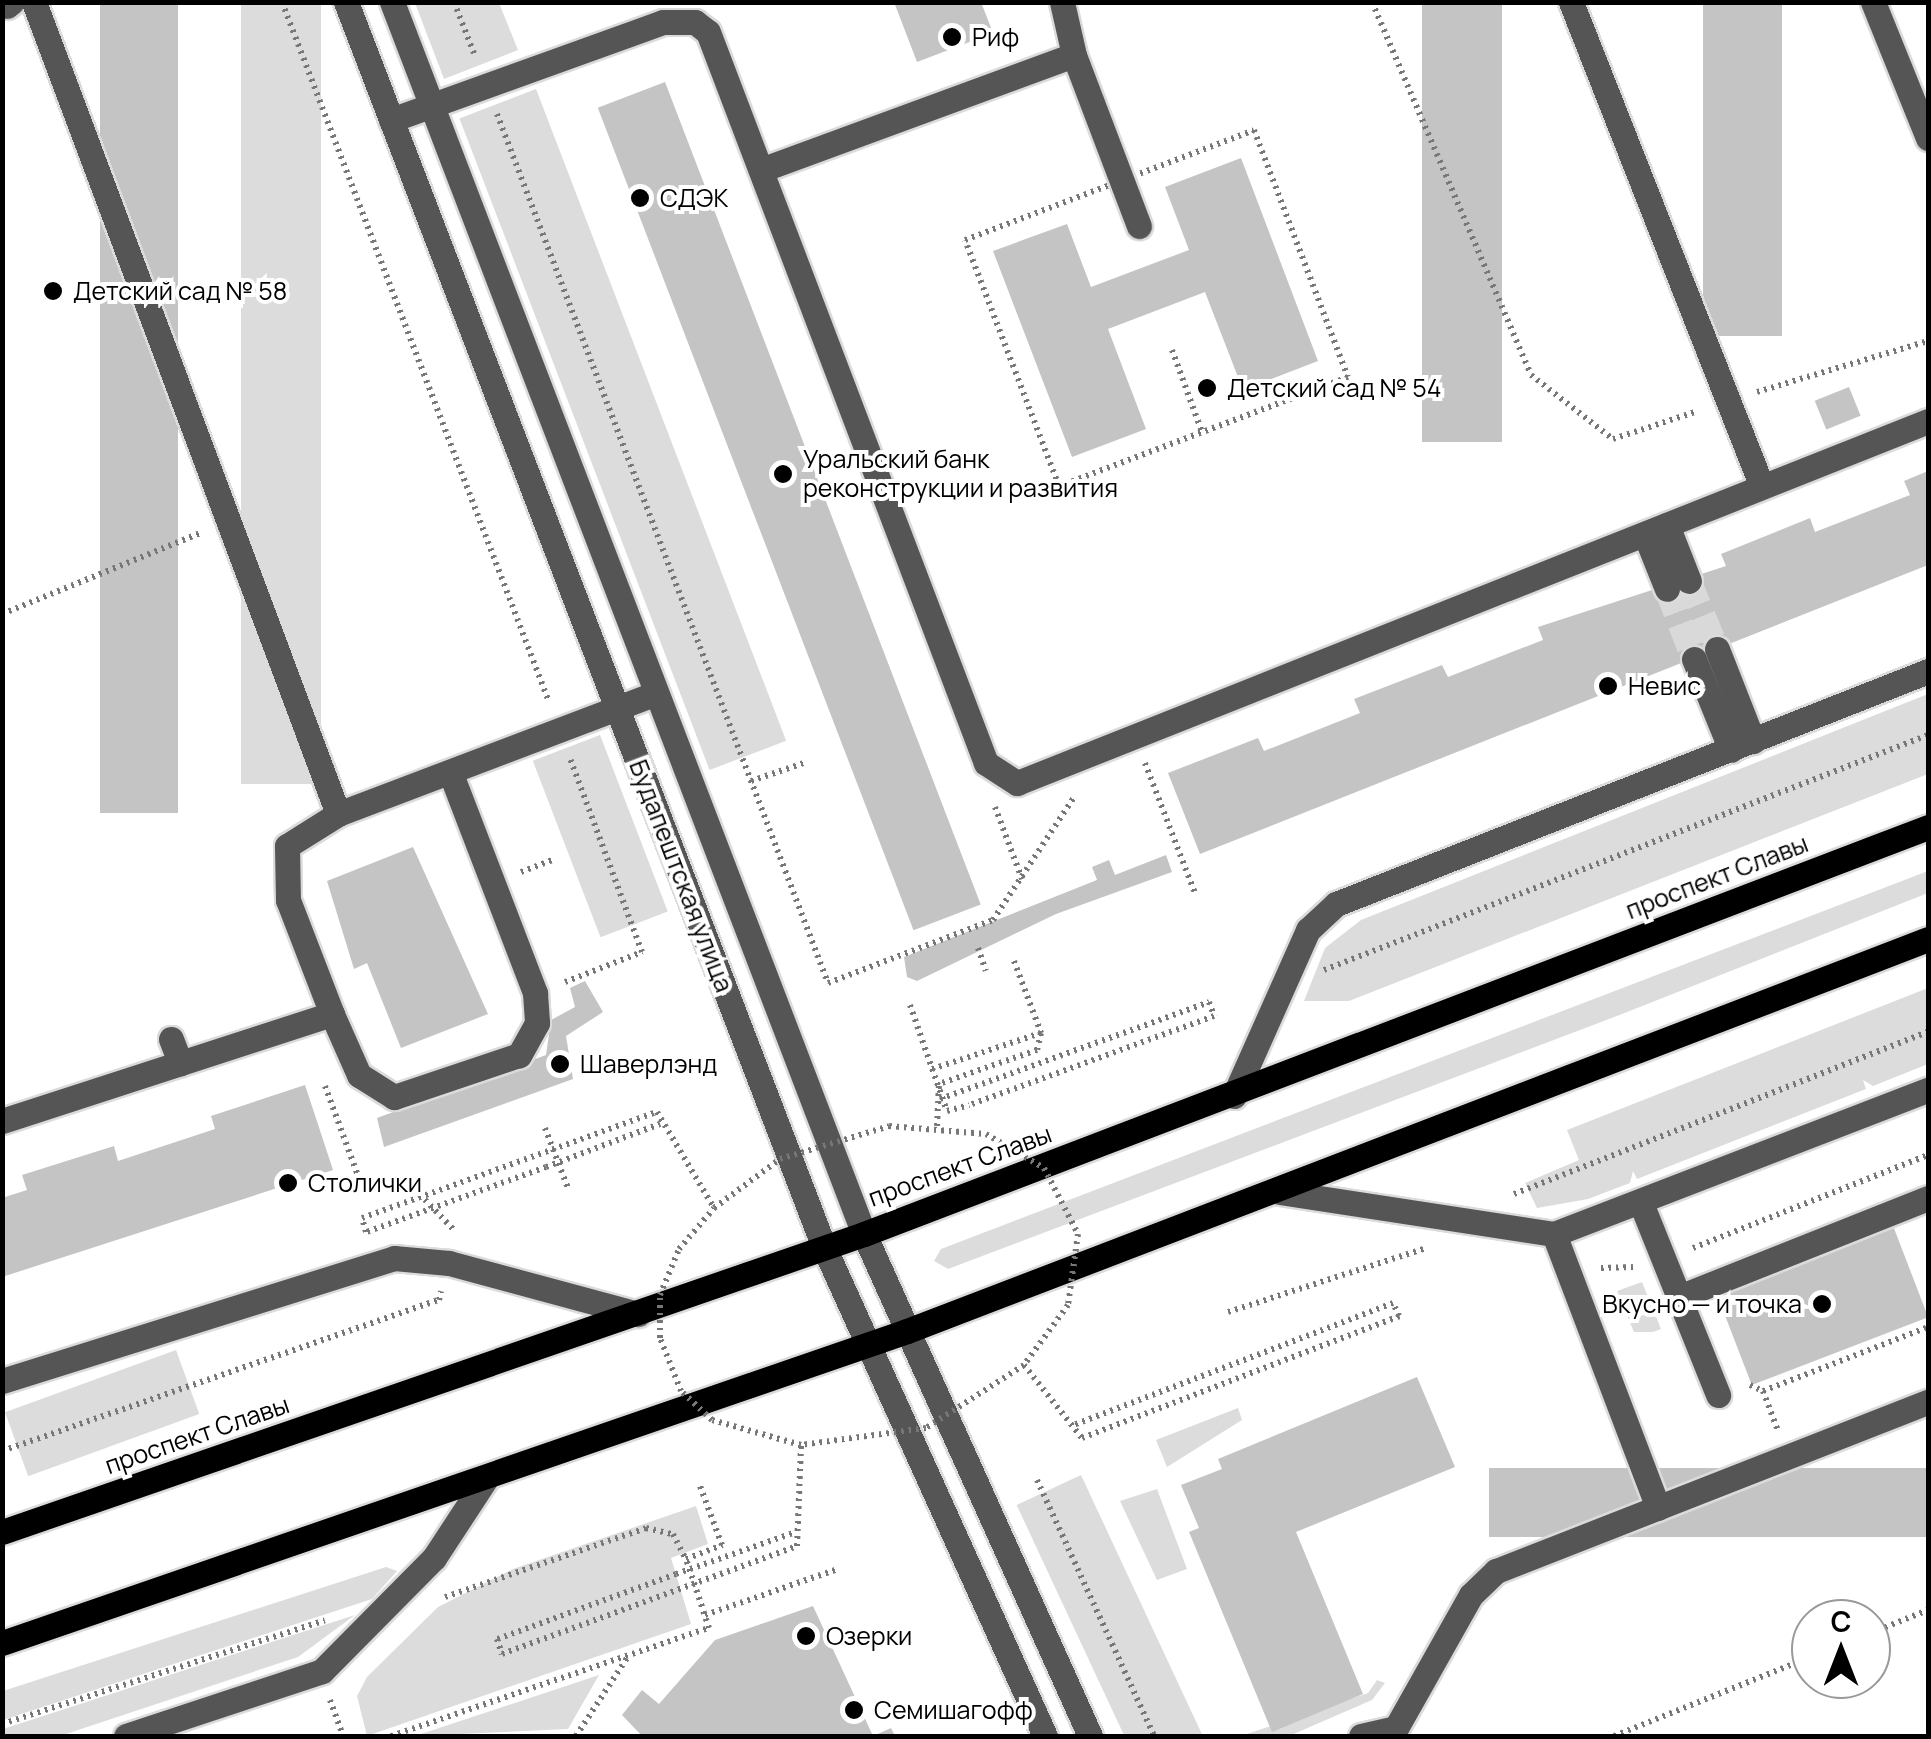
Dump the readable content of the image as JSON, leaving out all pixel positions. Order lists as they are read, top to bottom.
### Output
{
  "streets": {
    "main road": ["проспект Славы"],
    "street": ["Будапештская улица"]
  },
  "crossings": [
    ["Будапештская улица", "проспект Славы"]
  ],
  "places": [
    "Риф",
    "СДЭК",
    "Детский сад № 58",
    "Детский сад № 54",
    "Уральский банк реконструкции и развития",
    "Невис",
    "Шаверлэнд",
    "Столички",
    "Вкусно — и точка",
    "Озерки",
    "Семишагофф"
  ],
  "north": "top"
}
